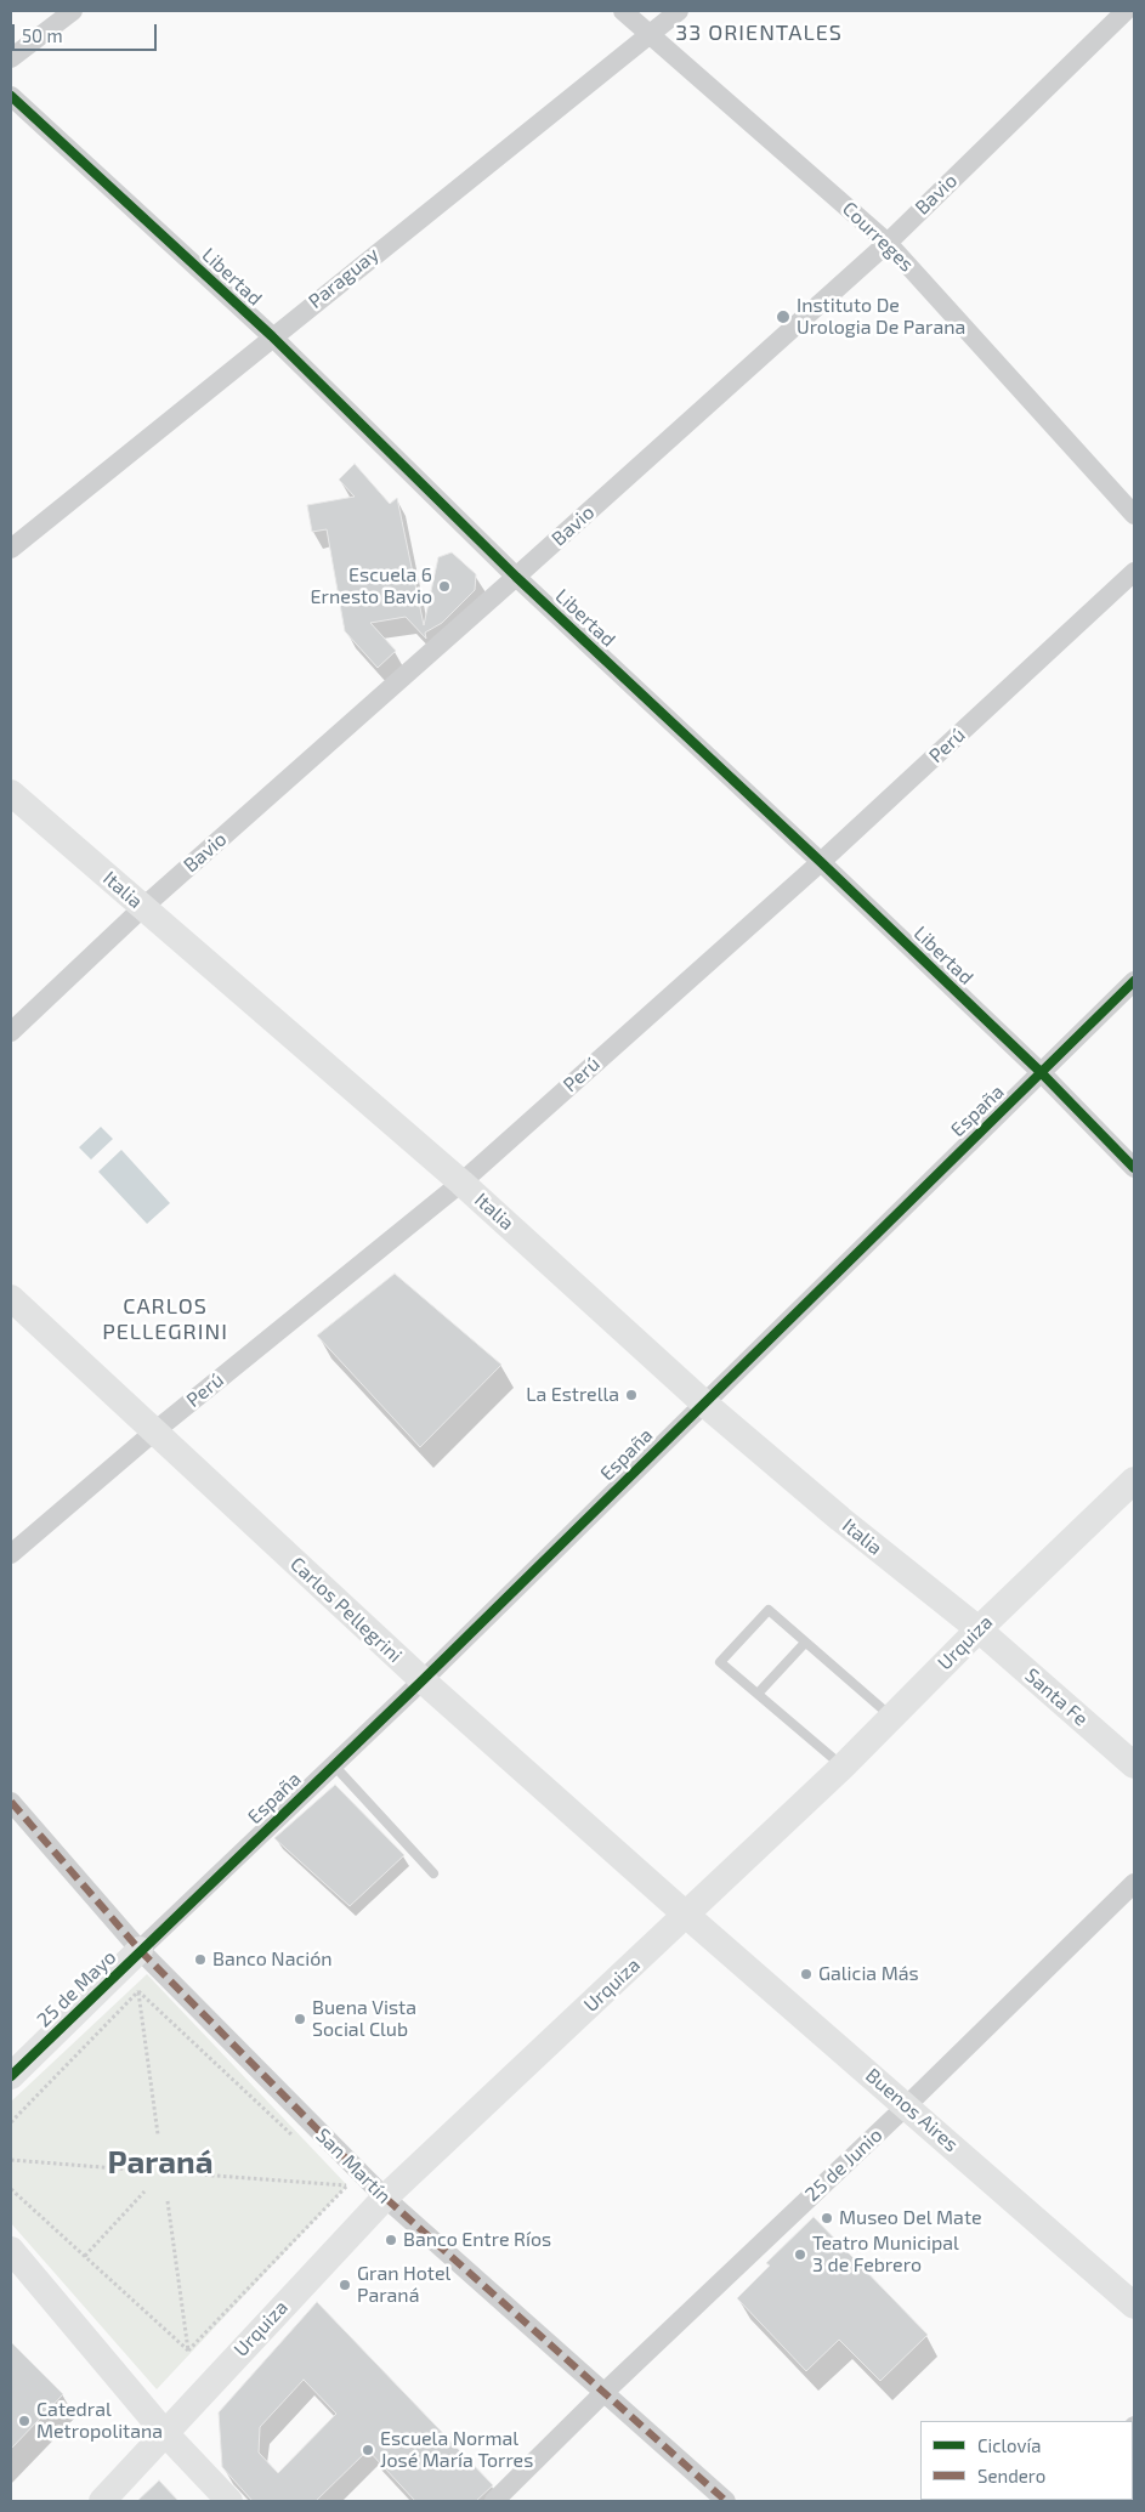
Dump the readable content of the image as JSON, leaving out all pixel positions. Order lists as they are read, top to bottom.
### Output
{
  "streets": {
    "street": [
      "Bavio",
      "Courreges",
      "Libertad",
      "Paraguay",
      "Perú",
      "Italia",
      "España",
      "Carlos Pellegrini",
      "Urquiza",
      "Santa Fe",
      "25 de Mayo",
      "Buenos Aires",
      "25 de Junio",
      "San Martín"
    ]
  },
  "crossings": [
    ["Bavio", "Courreges"],
    ["Bavio", "Libertad"],
    ["Bavio", "Italia"],
    ["Courreges", "Paraguay"],
    ["Libertad", "Paraguay"],
    ["Libertad", "Perú"],
    ["Libertad", "España"],
    ["Perú", "Italia"],
    ["Perú", "Carlos Pellegrini"],
    ["Italia", "España"],
    ["Italia", "Urquiza"],
    ["Italia", "Santa Fe"],
    ["España", "Carlos Pellegrini"],
    ["España", "25 de Mayo"],
    ["España", "San Martín"],
    ["Carlos Pellegrini", "Urquiza"],
    ["Carlos Pellegrini", "Buenos Aires"],
    ["Urquiza", "Santa Fe"],
    ["Urquiza", "Buenos Aires"],
    ["Urquiza", "San Martín"],
    ["25 de Mayo", "San Martín"],
    ["Buenos Aires", "25 de Junio"],
    ["25 de Junio", "San Martín"]
  ],
  "districts": ["33 ORIENTALES", "CARLOS PELLEGRINI", "Paraná"],
  "places": [
    "Instituto De Urologia De Parana",
    "Escuela 6 Ernesto Bavio",
    "La Estrella",
    "Banco Nación",
    "Galicia Más",
    "Buena Vista Social Club",
    "Museo Del Mate",
    "Banco Entre Ríos",
    "Teatro Municipal 3 de Febrero",
    "Gran Hotel Paraná",
    "Catedral Metropolitana",
    "Escuela Normal José María Torres"
  ],
  "legend": ["Ciclovía", "Sendero"],
  "scale_bar": "50 m"
}
